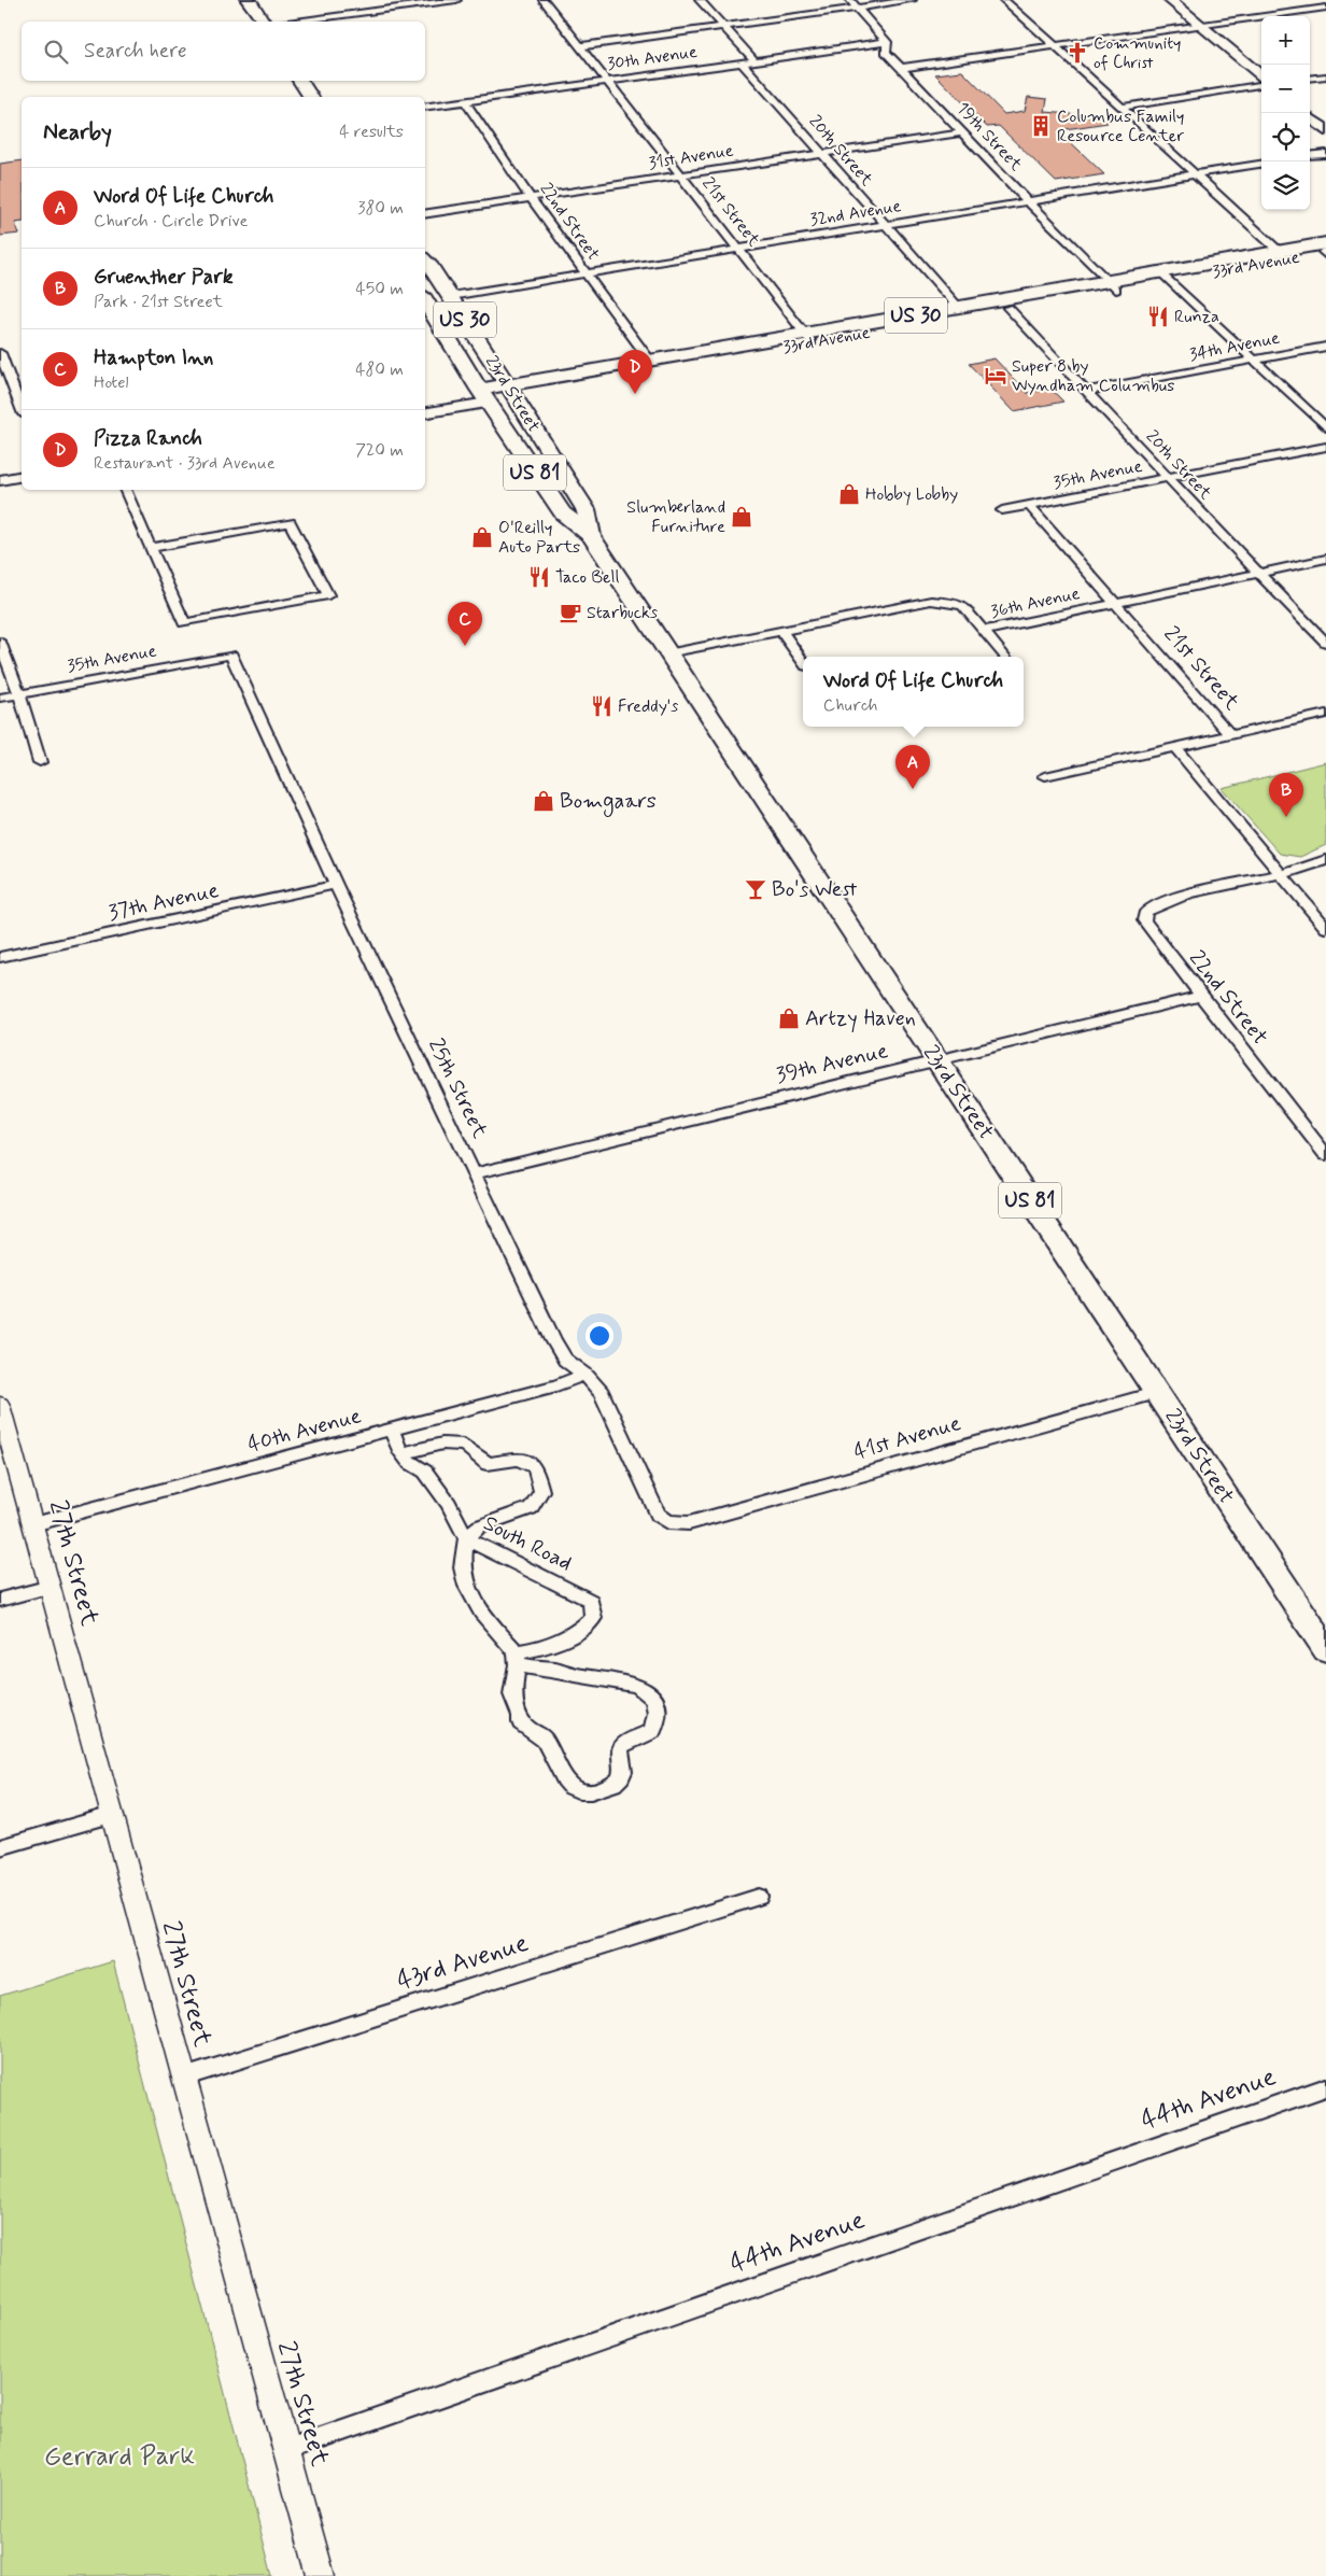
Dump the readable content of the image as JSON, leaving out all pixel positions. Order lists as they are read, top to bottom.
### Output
{
  "streets": {
    "highway": [
      "33rd Avenue",
      "US 30",
      "23rd Street",
      "US 81"
    ],
    "street": [
      "30th Avenue",
      "19th Street",
      "20th Street",
      "31st Avenue",
      "21st Street",
      "32nd Avenue",
      "22nd Street",
      "34th Avenue",
      "35th Avenue",
      "36th Avenue",
      "37th Avenue",
      "39th Avenue",
      "25th Street",
      "40th Avenue",
      "41st Avenue",
      "South Road",
      "27th Street",
      "43rd Avenue",
      "44th Avenue"
    ]
  },
  "crossings": [
    ["30th Avenue", "19th Street"],
    ["30th Avenue", "20th Street"],
    ["30th Avenue", "21st Street"],
    ["30th Avenue", "22nd Street"],
    ["19th Street", "31st Avenue"],
    ["19th Street", "32nd Avenue"],
    ["19th Street", "33rd Avenue"],
    ["20th Street", "31st Avenue"],
    ["20th Street", "32nd Avenue"],
    ["20th Street", "33rd Avenue"],
    ["20th Street", "34th Avenue"],
    ["20th Street", "35th Avenue"],
    ["20th Street", "36th Avenue"],
    ["31st Avenue", "21st Street"],
    ["31st Avenue", "22nd Street"],
    ["21st Street", "32nd Avenue"],
    ["21st Street", "33rd Avenue"],
    ["21st Street", "35th Avenue"],
    ["21st Street", "36th Avenue"],
    ["32nd Avenue", "22nd Street"],
    ["32nd Avenue", "23rd Street"],
    ["22nd Street", "33rd Avenue"],
    ["22nd Street", "39th Avenue"],
    ["33rd Avenue", "23rd Street"],
    ["23rd Street", "36th Avenue"],
    ["23rd Street", "39th Avenue"],
    ["23rd Street", "41st Avenue"],
    ["35th Avenue", "25th Street"],
    ["37th Avenue", "25th Street"],
    ["39th Avenue", "25th Street"],
    ["25th Street", "40th Avenue"],
    ["25th Street", "41st Avenue"],
    ["40th Avenue", "27th Street"],
    ["27th Street", "43rd Avenue"],
    ["27th Street", "44th Avenue"]
  ],
  "parks": ["Gerrard Park"],
  "places": {
    "church": ["Community of Christ"],
    "building": ["Columbus Family Resource Center"],
    "restaurant": ["Runza", "Taco Bell", "Freddy's"],
    "hotel": ["Super 8 by Wyndham Columbus"],
    "shop": [
      "Hobby Lobby",
      "Slumberland Furniture",
      "O'Reilly Auto Parts",
      "Bomgaars",
      "Artzy Haven"
    ],
    "cafe": ["Starbucks"],
    "bar": ["Bo's West"]
  },
  "page": {
    "map_buttons": ["+", "−"],
    "search": "Search here",
    "heading": ["Nearby", "4 results"],
    "list": [
      {
        "mark": "A",
        "name": "Word Of Life Church",
        "note": "Church · Circle Drive",
        "value": "380 m"
      },
      {
        "mark": "B",
        "name": "Gruenther Park",
        "note": "Park · 21st Street",
        "value": "450 m"
      },
      {
        "mark": "C",
        "name": "Hampton Inn",
        "note": "Hotel",
        "value": "480 m"
      },
      {
        "mark": "D",
        "name": "Pizza Ranch",
        "note": "Restaurant · 33rd Avenue",
        "value": "720 m"
      }
    ],
    "pins": [
      "D",
      "C",
      "A",
      "B"
    ],
    "popup": ["Word Of Life Church", "Church"]
  }
}
